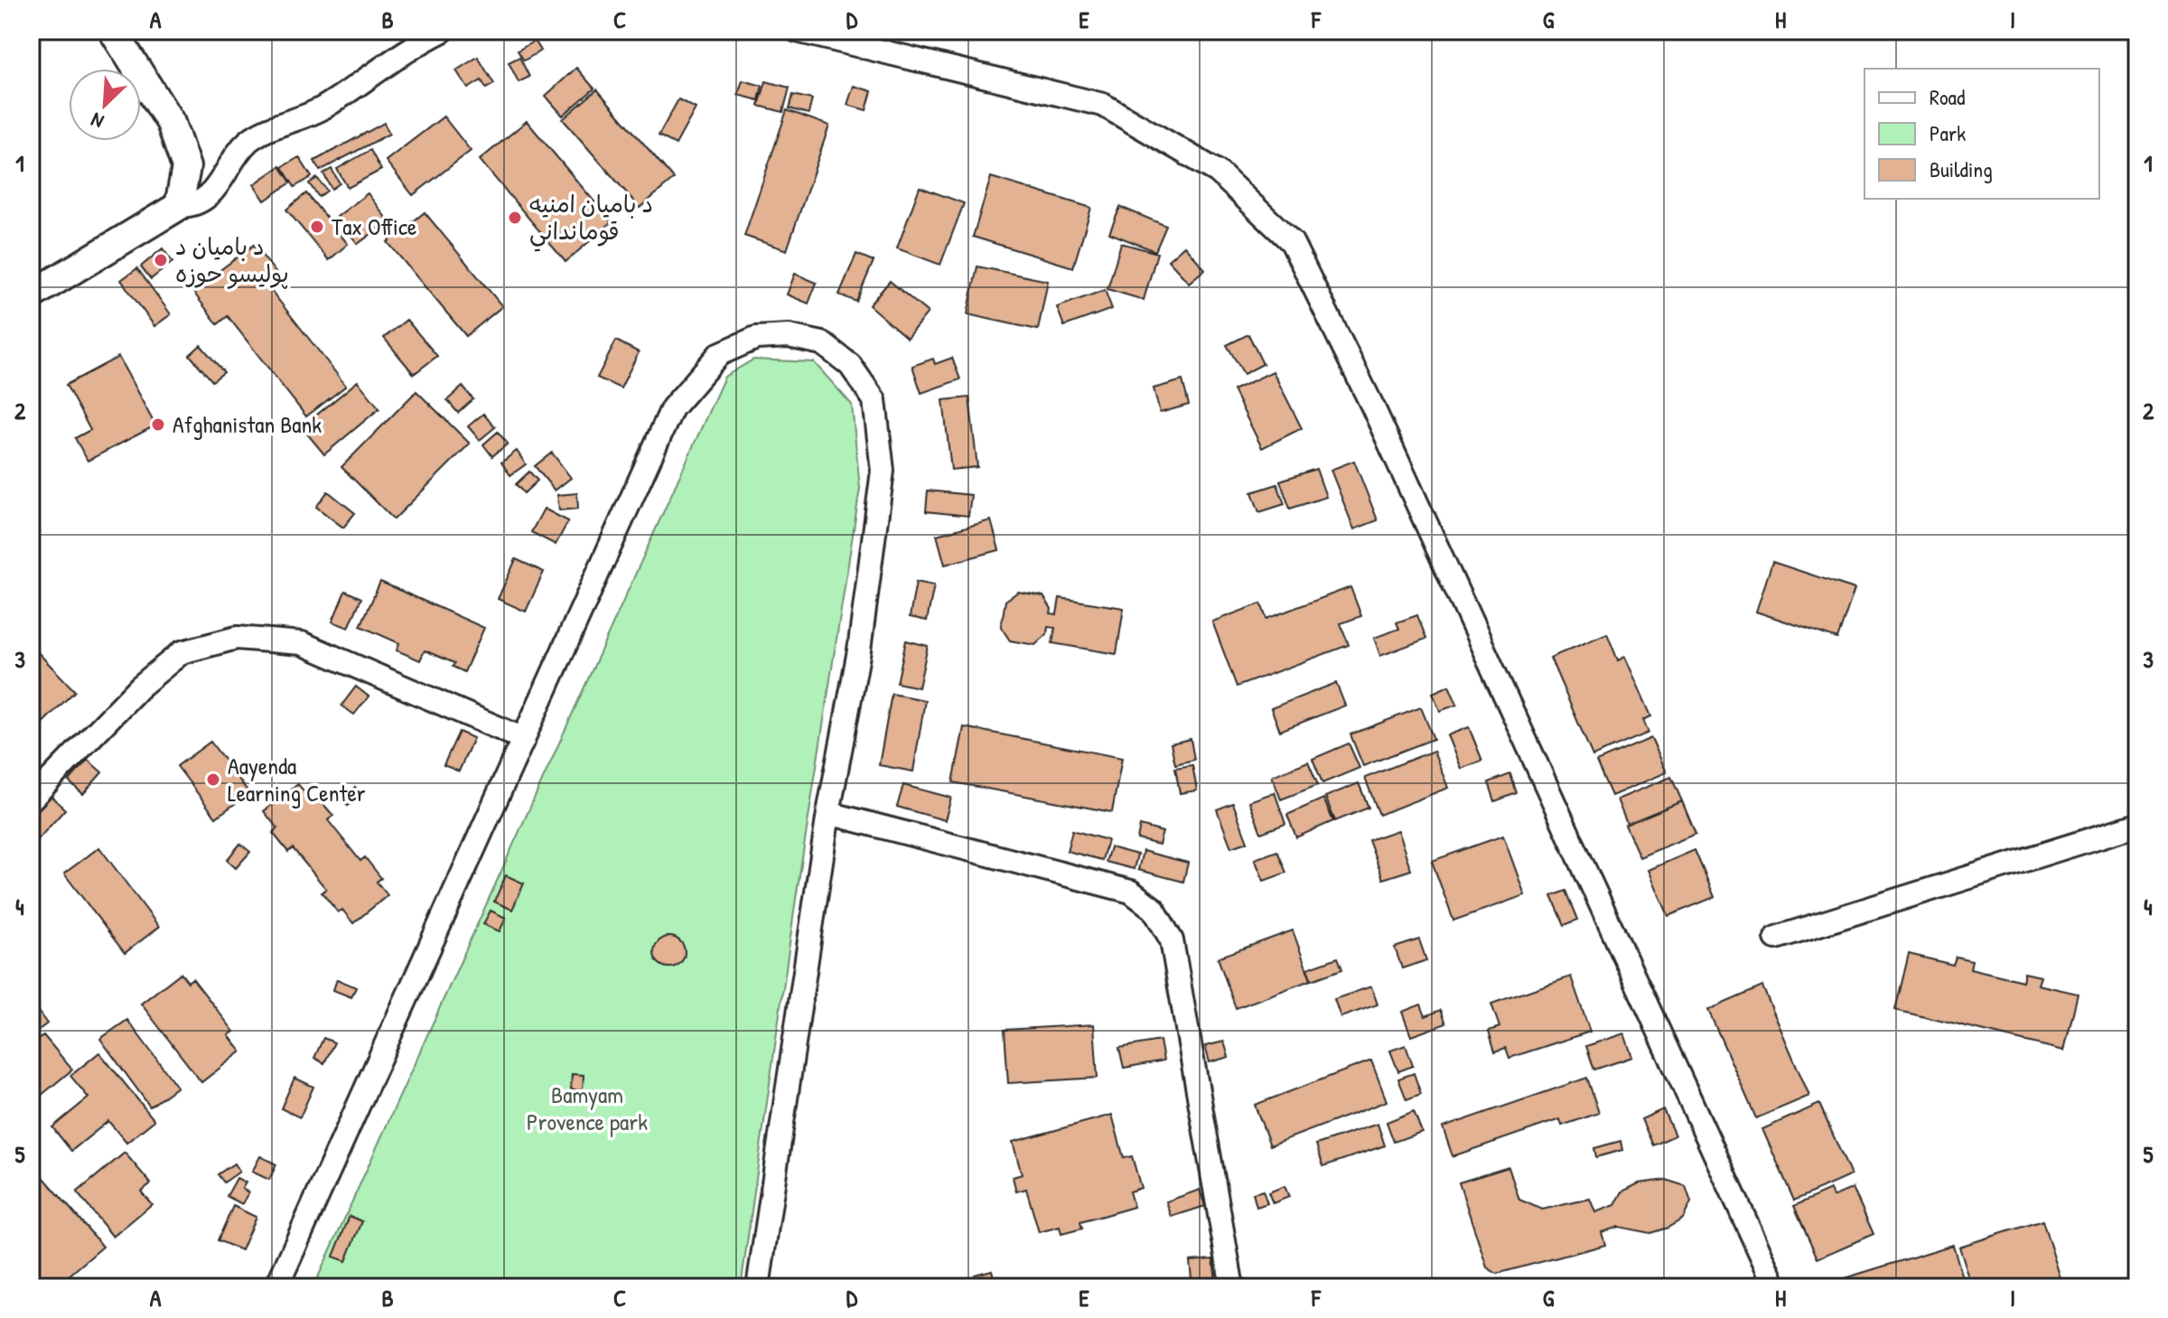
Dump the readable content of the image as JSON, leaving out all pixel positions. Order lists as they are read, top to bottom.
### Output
{
  "parks": ["Bamyam Provence park"],
  "places": [
    "د بامیان امنیه قومانداني",
    "Tax Office",
    "د بامیان د پولیسو حوزه",
    "Afghanistan Bank",
    "Aayenda Learning Center"
  ],
  "legend": ["Road", "Park", "Building"],
  "north": "bottom left",
  "grid": {
    "columns": [
      "A",
      "B",
      "C",
      "D",
      "E",
      "F",
      "G",
      "H",
      "I"
    ],
    "rows": [
      "1",
      "2",
      "3",
      "4",
      "5"
    ]
  }
}
